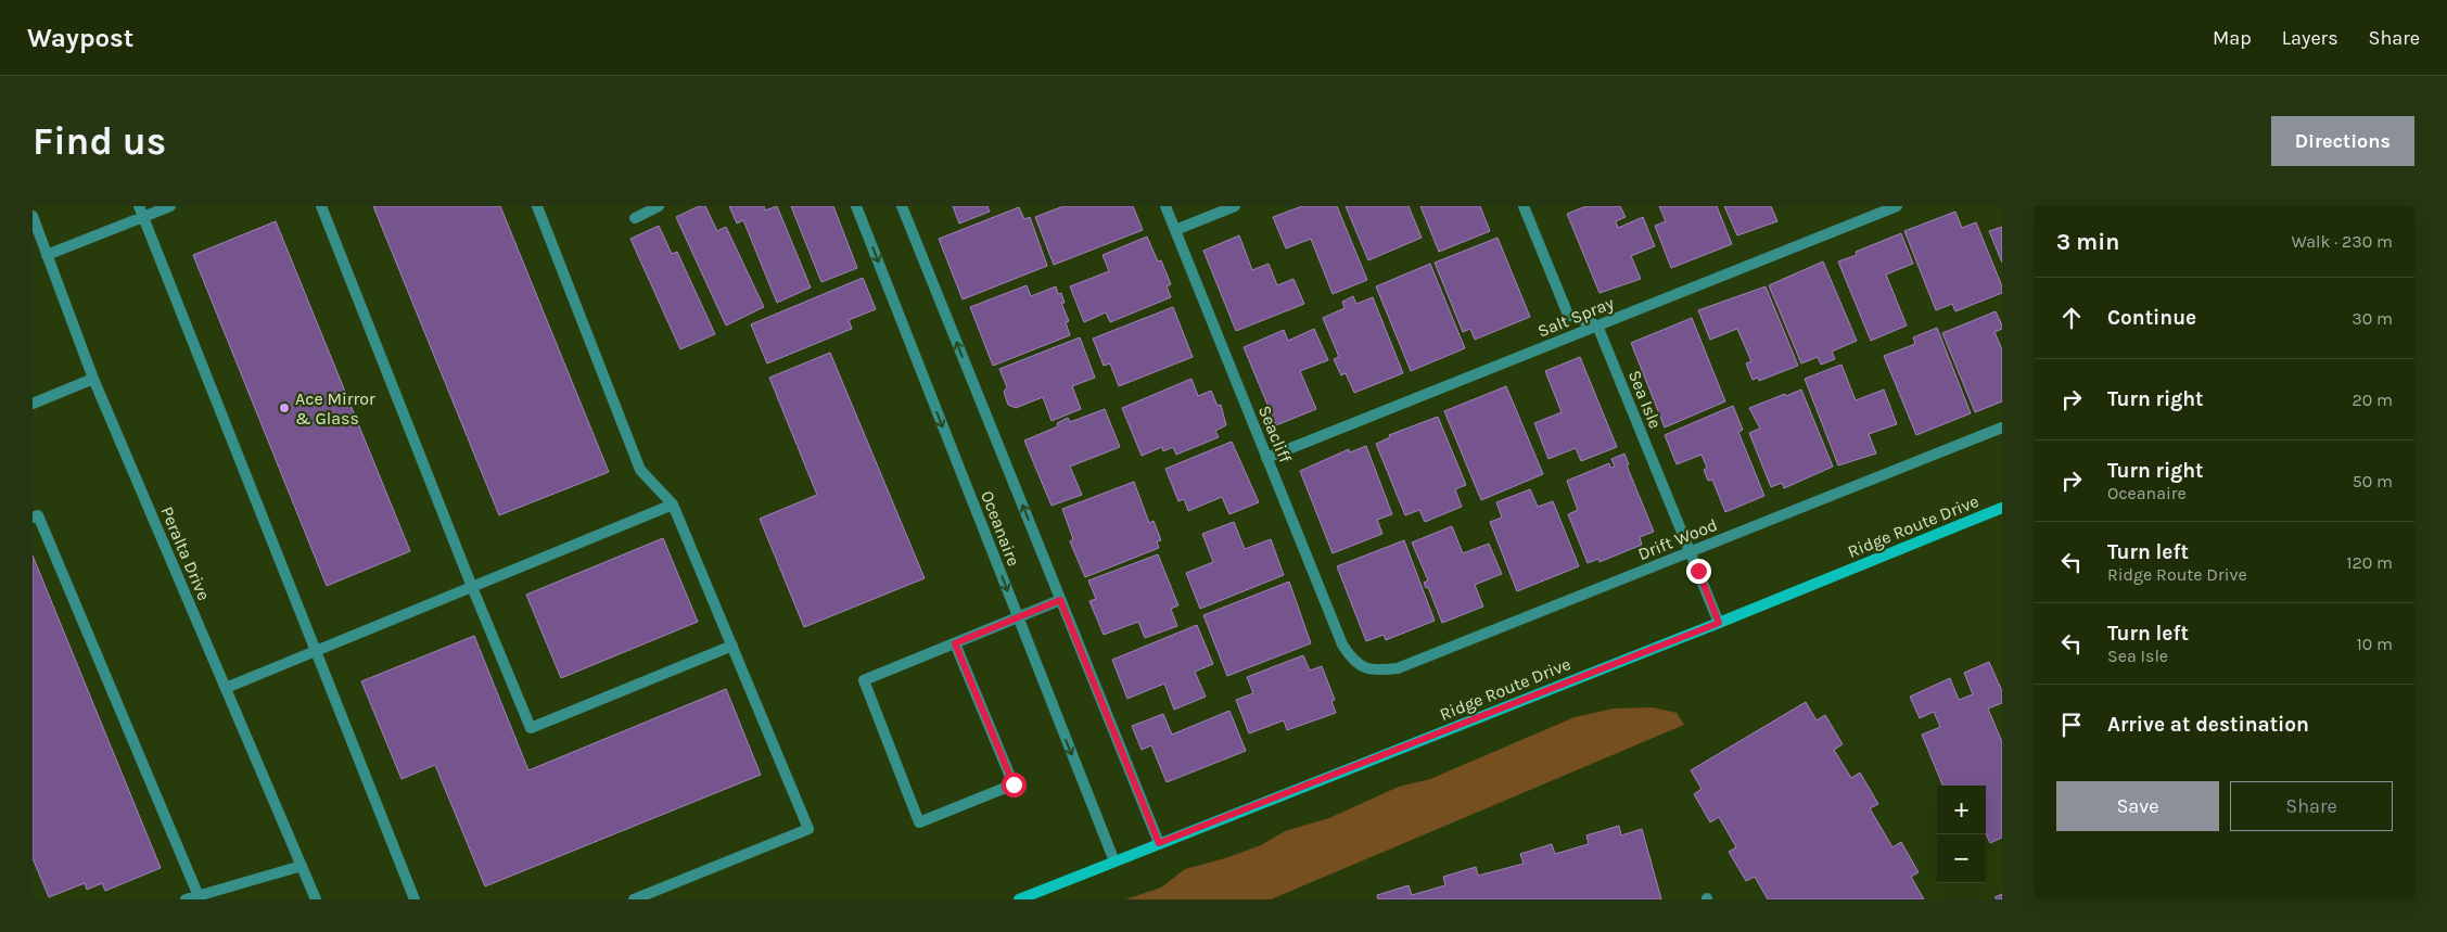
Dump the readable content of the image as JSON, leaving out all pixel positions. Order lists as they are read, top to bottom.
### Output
{
  "streets": {
    "main road": ["Ridge Route Drive"],
    "street": [
      "Salt Spray",
      "Sea Isle",
      "Seacliff",
      "Oceanaire",
      "Drift Wood",
      "Peralta Drive"
    ]
  },
  "crossings": [
    ["Salt Spray", "Sea Isle"],
    ["Salt Spray", "Seacliff"],
    ["Sea Isle", "Ridge Route Drive"],
    ["Sea Isle", "Drift Wood"],
    ["Seacliff", "Drift Wood"],
    ["Ridge Route Drive", "Oceanaire"]
  ],
  "places": ["Ace Mirror & Glass"],
  "page": {
    "header": "Waypost",
    "nav": ["Map", "Layers", "Share"],
    "buttons": [
      "Directions",
      ["Save", "Share"]
    ],
    "title": "Find us",
    "heading": ["3 min", "Walk · 230 m"],
    "list": [
      ["Continue", "30 m"],
      ["Turn right", "20 m"],
      ["Turn right", "Oceanaire", "50 m"],
      ["Turn left", "Ridge Route Drive", "120 m"],
      ["Turn left", "Sea Isle", "10 m"],
      "Arrive at destination"
    ],
    "map_buttons": ["+", "−"]
  }
}
